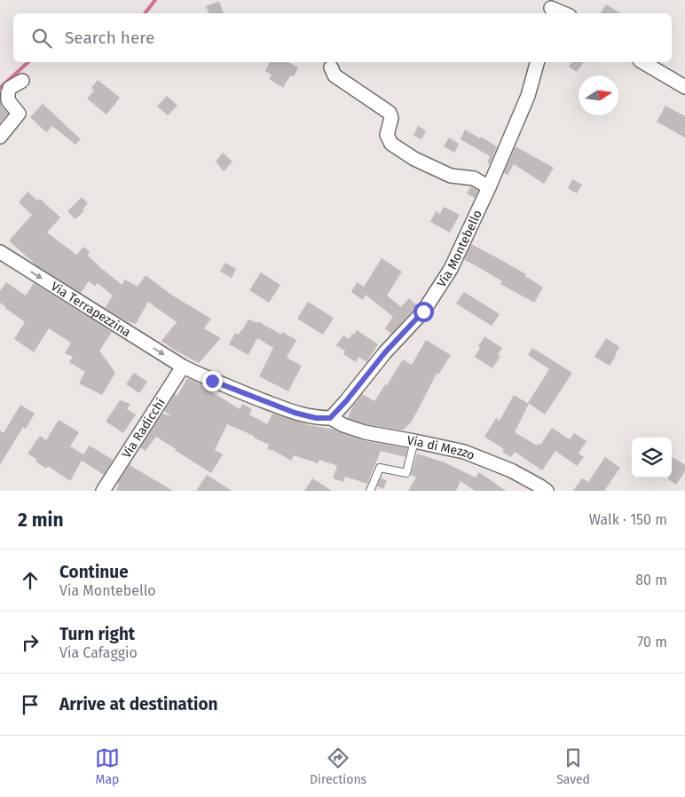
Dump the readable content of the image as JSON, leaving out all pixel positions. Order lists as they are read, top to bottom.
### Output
{
  "streets": {
    "street": [
      "Via Montebello",
      "Via Terrapezzina",
      "Via Radicchi",
      "Via di Mezzo"
    ]
  },
  "crossings": [
    ["Via Montebello", "Via Terrapezzina"],
    ["Via Montebello", "Via di Mezzo"],
    ["Via Terrapezzina", "Via Radicchi"],
    ["Via Terrapezzina", "Via di Mezzo"]
  ],
  "one_way": ["Via Terrapezzina"],
  "north": "right",
  "page": {
    "search": "Search here",
    "heading": ["2 min", "Walk · 150 m"],
    "list": [
      ["Continue", "Via Montebello", "80 m"],
      ["Turn right", "Via Cafaggio", "70 m"],
      "Arrive at destination"
    ],
    "nav": ["Map", "Directions", "Saved"]
  }
}
